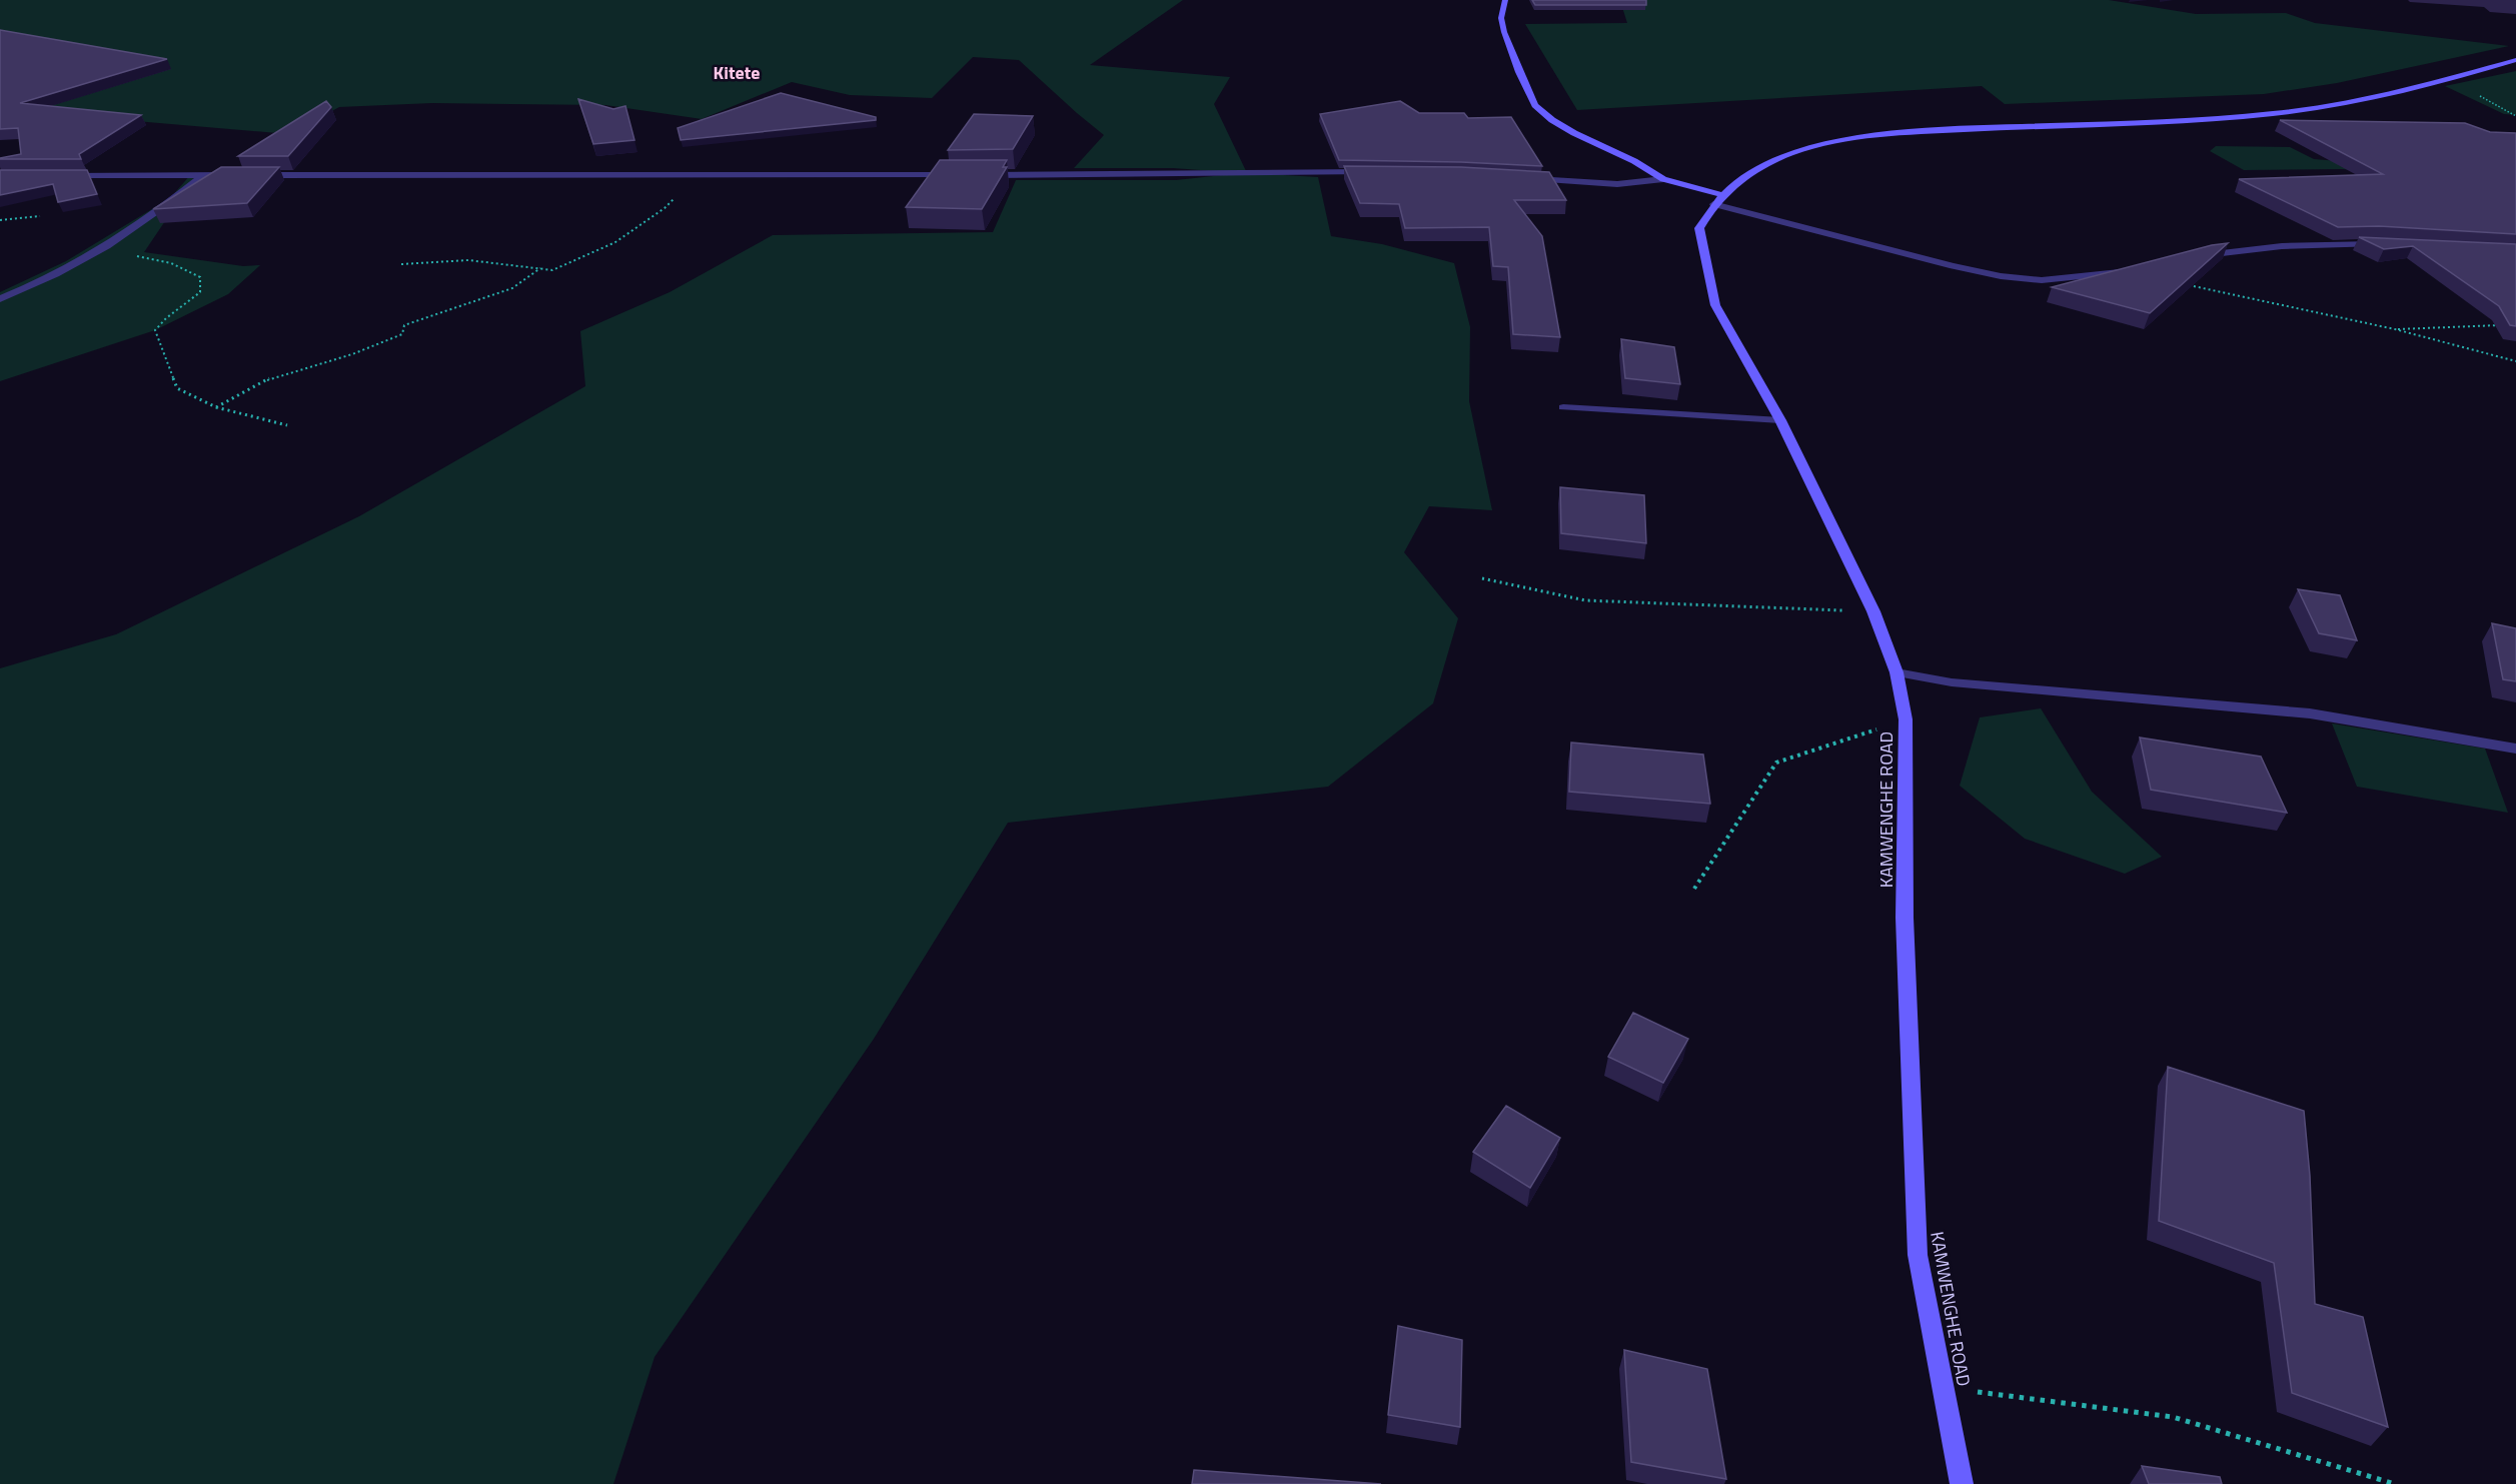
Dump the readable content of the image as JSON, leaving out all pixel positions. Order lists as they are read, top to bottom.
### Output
{
  "streets": {
    "main road": ["KAMWENGHE ROAD"]
  },
  "districts": ["Kitete"]
}
